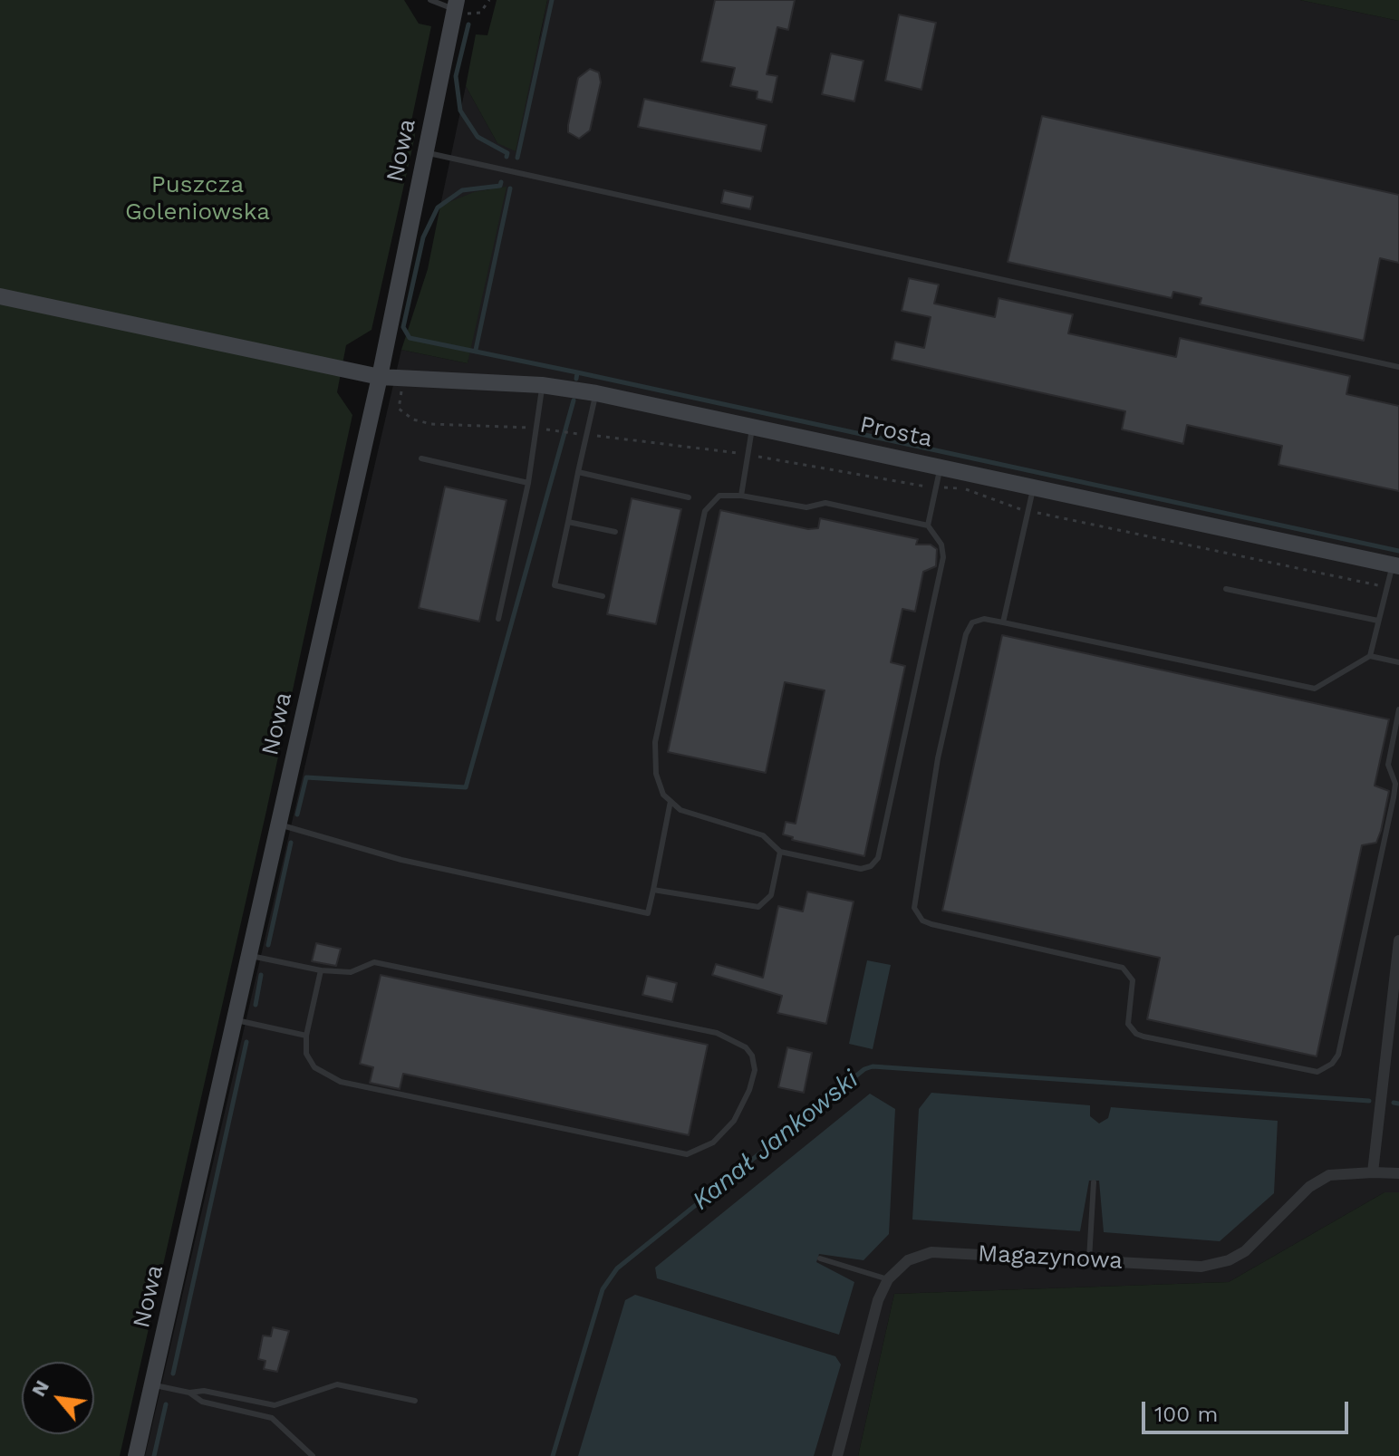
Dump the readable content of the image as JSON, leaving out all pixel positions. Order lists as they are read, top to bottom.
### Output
{
  "streets": {
    "street": ["Nowa", "Prosta", "Magazynowa"]
  },
  "crossings": [
    ["Nowa", "Prosta"]
  ],
  "water": ["Kanał Jankowski"],
  "parks": ["Puszcza Goleniowska"],
  "scale_bar": "100 m",
  "north": "top left"
}
